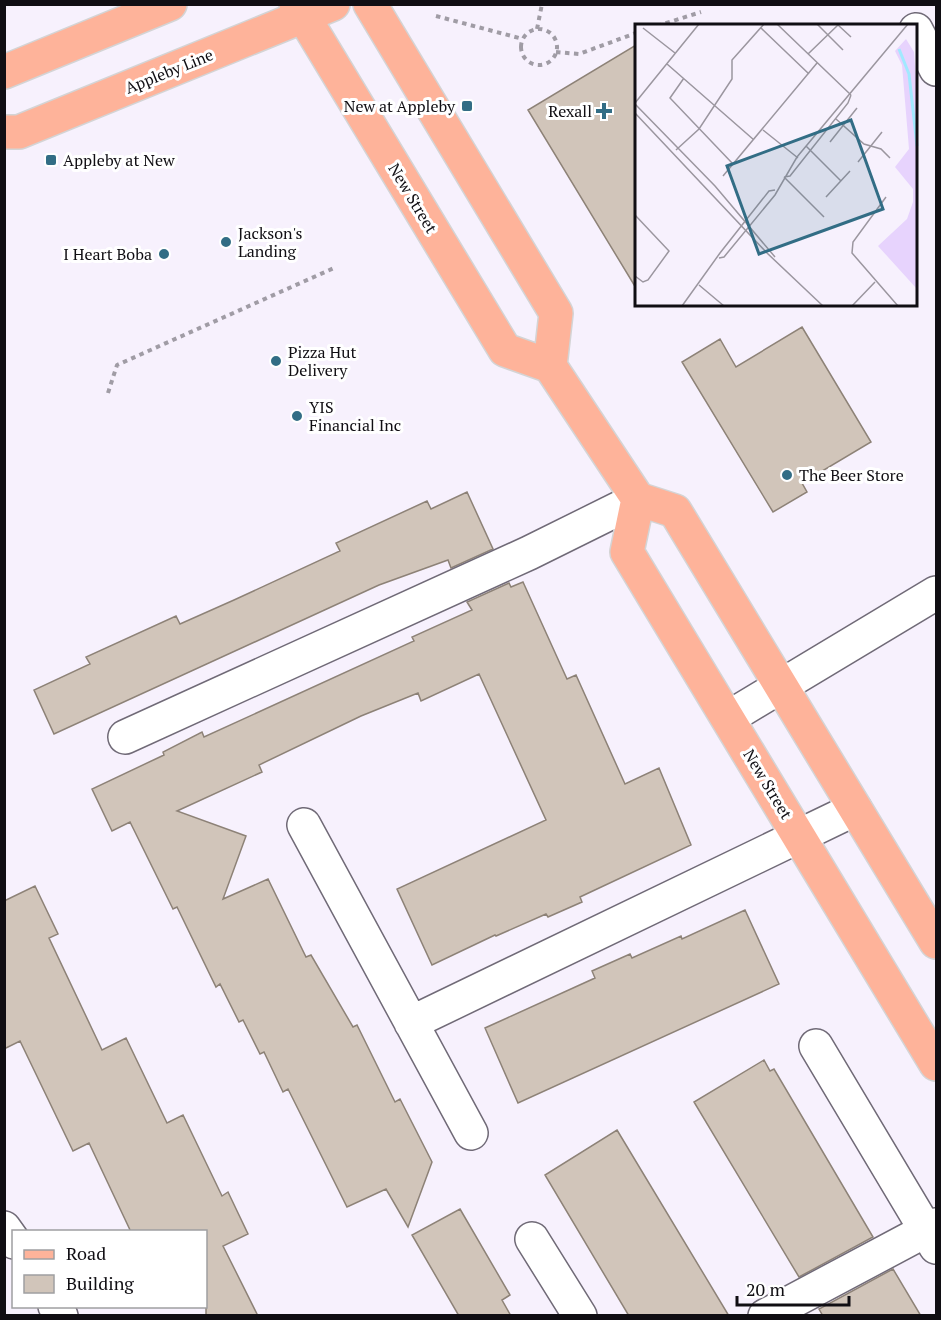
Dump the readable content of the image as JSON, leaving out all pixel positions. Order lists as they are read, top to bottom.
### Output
{
  "streets": {
    "main road": ["Appleby Line", "New Street"]
  },
  "crossings": [
    ["Appleby Line", "New Street"]
  ],
  "places": {
    "transit": ["New at Appleby", "Appleby at New"],
    "health": ["Rexall"],
    "other": [
      "Jackson's Landing",
      "I Heart Boba",
      "Pizza Hut Delivery",
      "YIS Financial Inc",
      "The Beer Store"
    ]
  },
  "legend": ["Road", "Building"],
  "scale_bar": "20 m"
}
